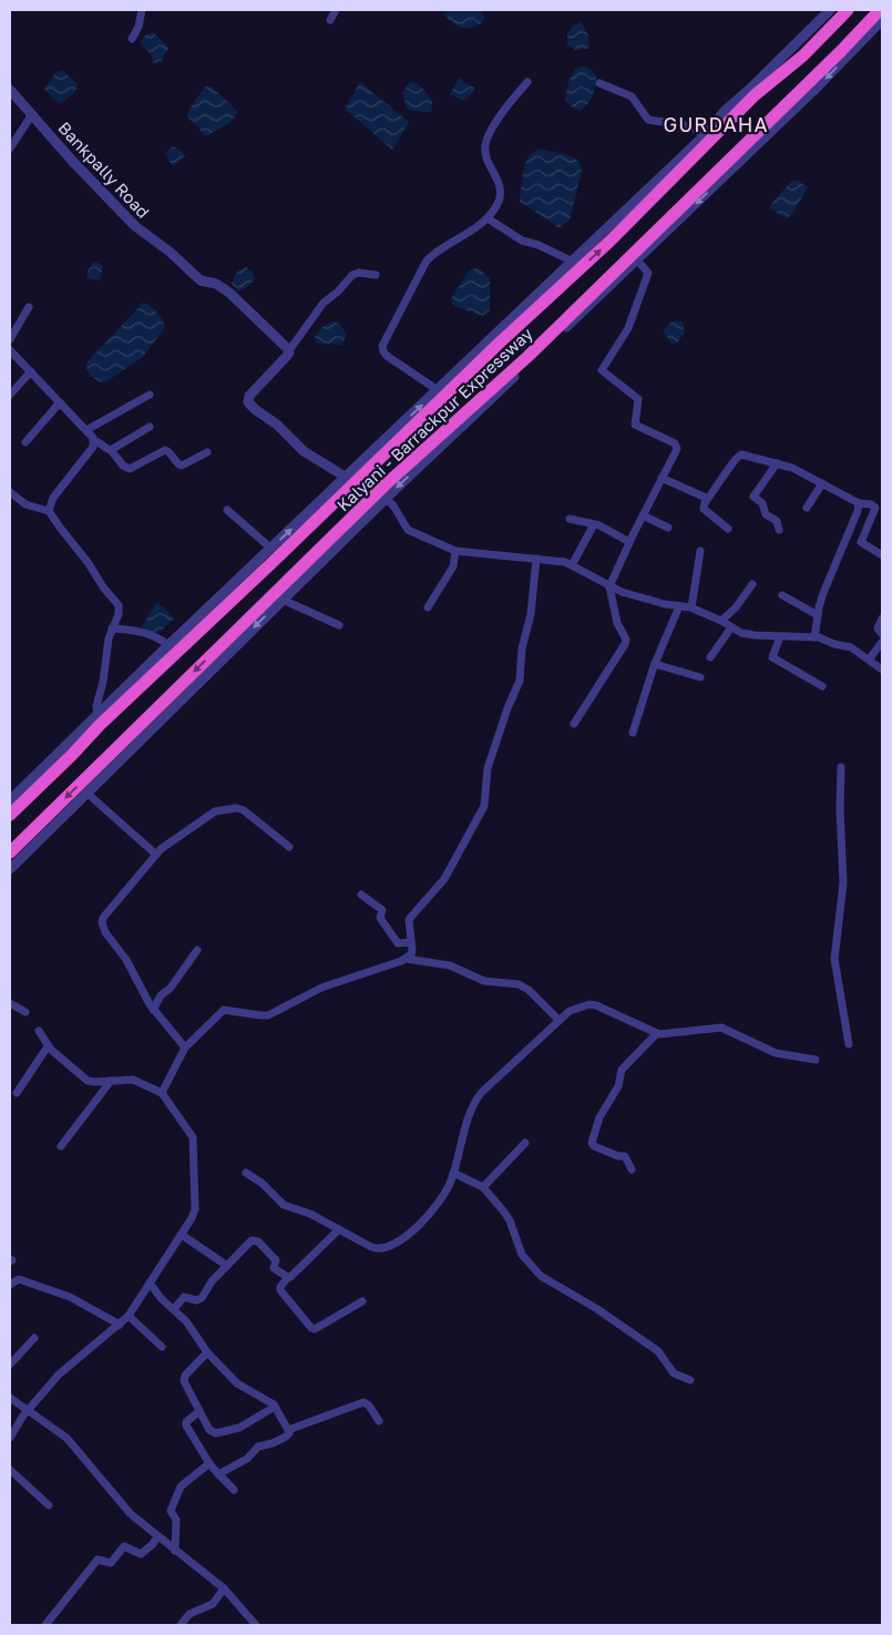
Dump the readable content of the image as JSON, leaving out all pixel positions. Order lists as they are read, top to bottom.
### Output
{
  "streets": {
    "highway": ["Kalyani - Barrackpur Expressway"],
    "street": ["Bankpally Road"]
  },
  "districts": ["GURDAHA"]
}
